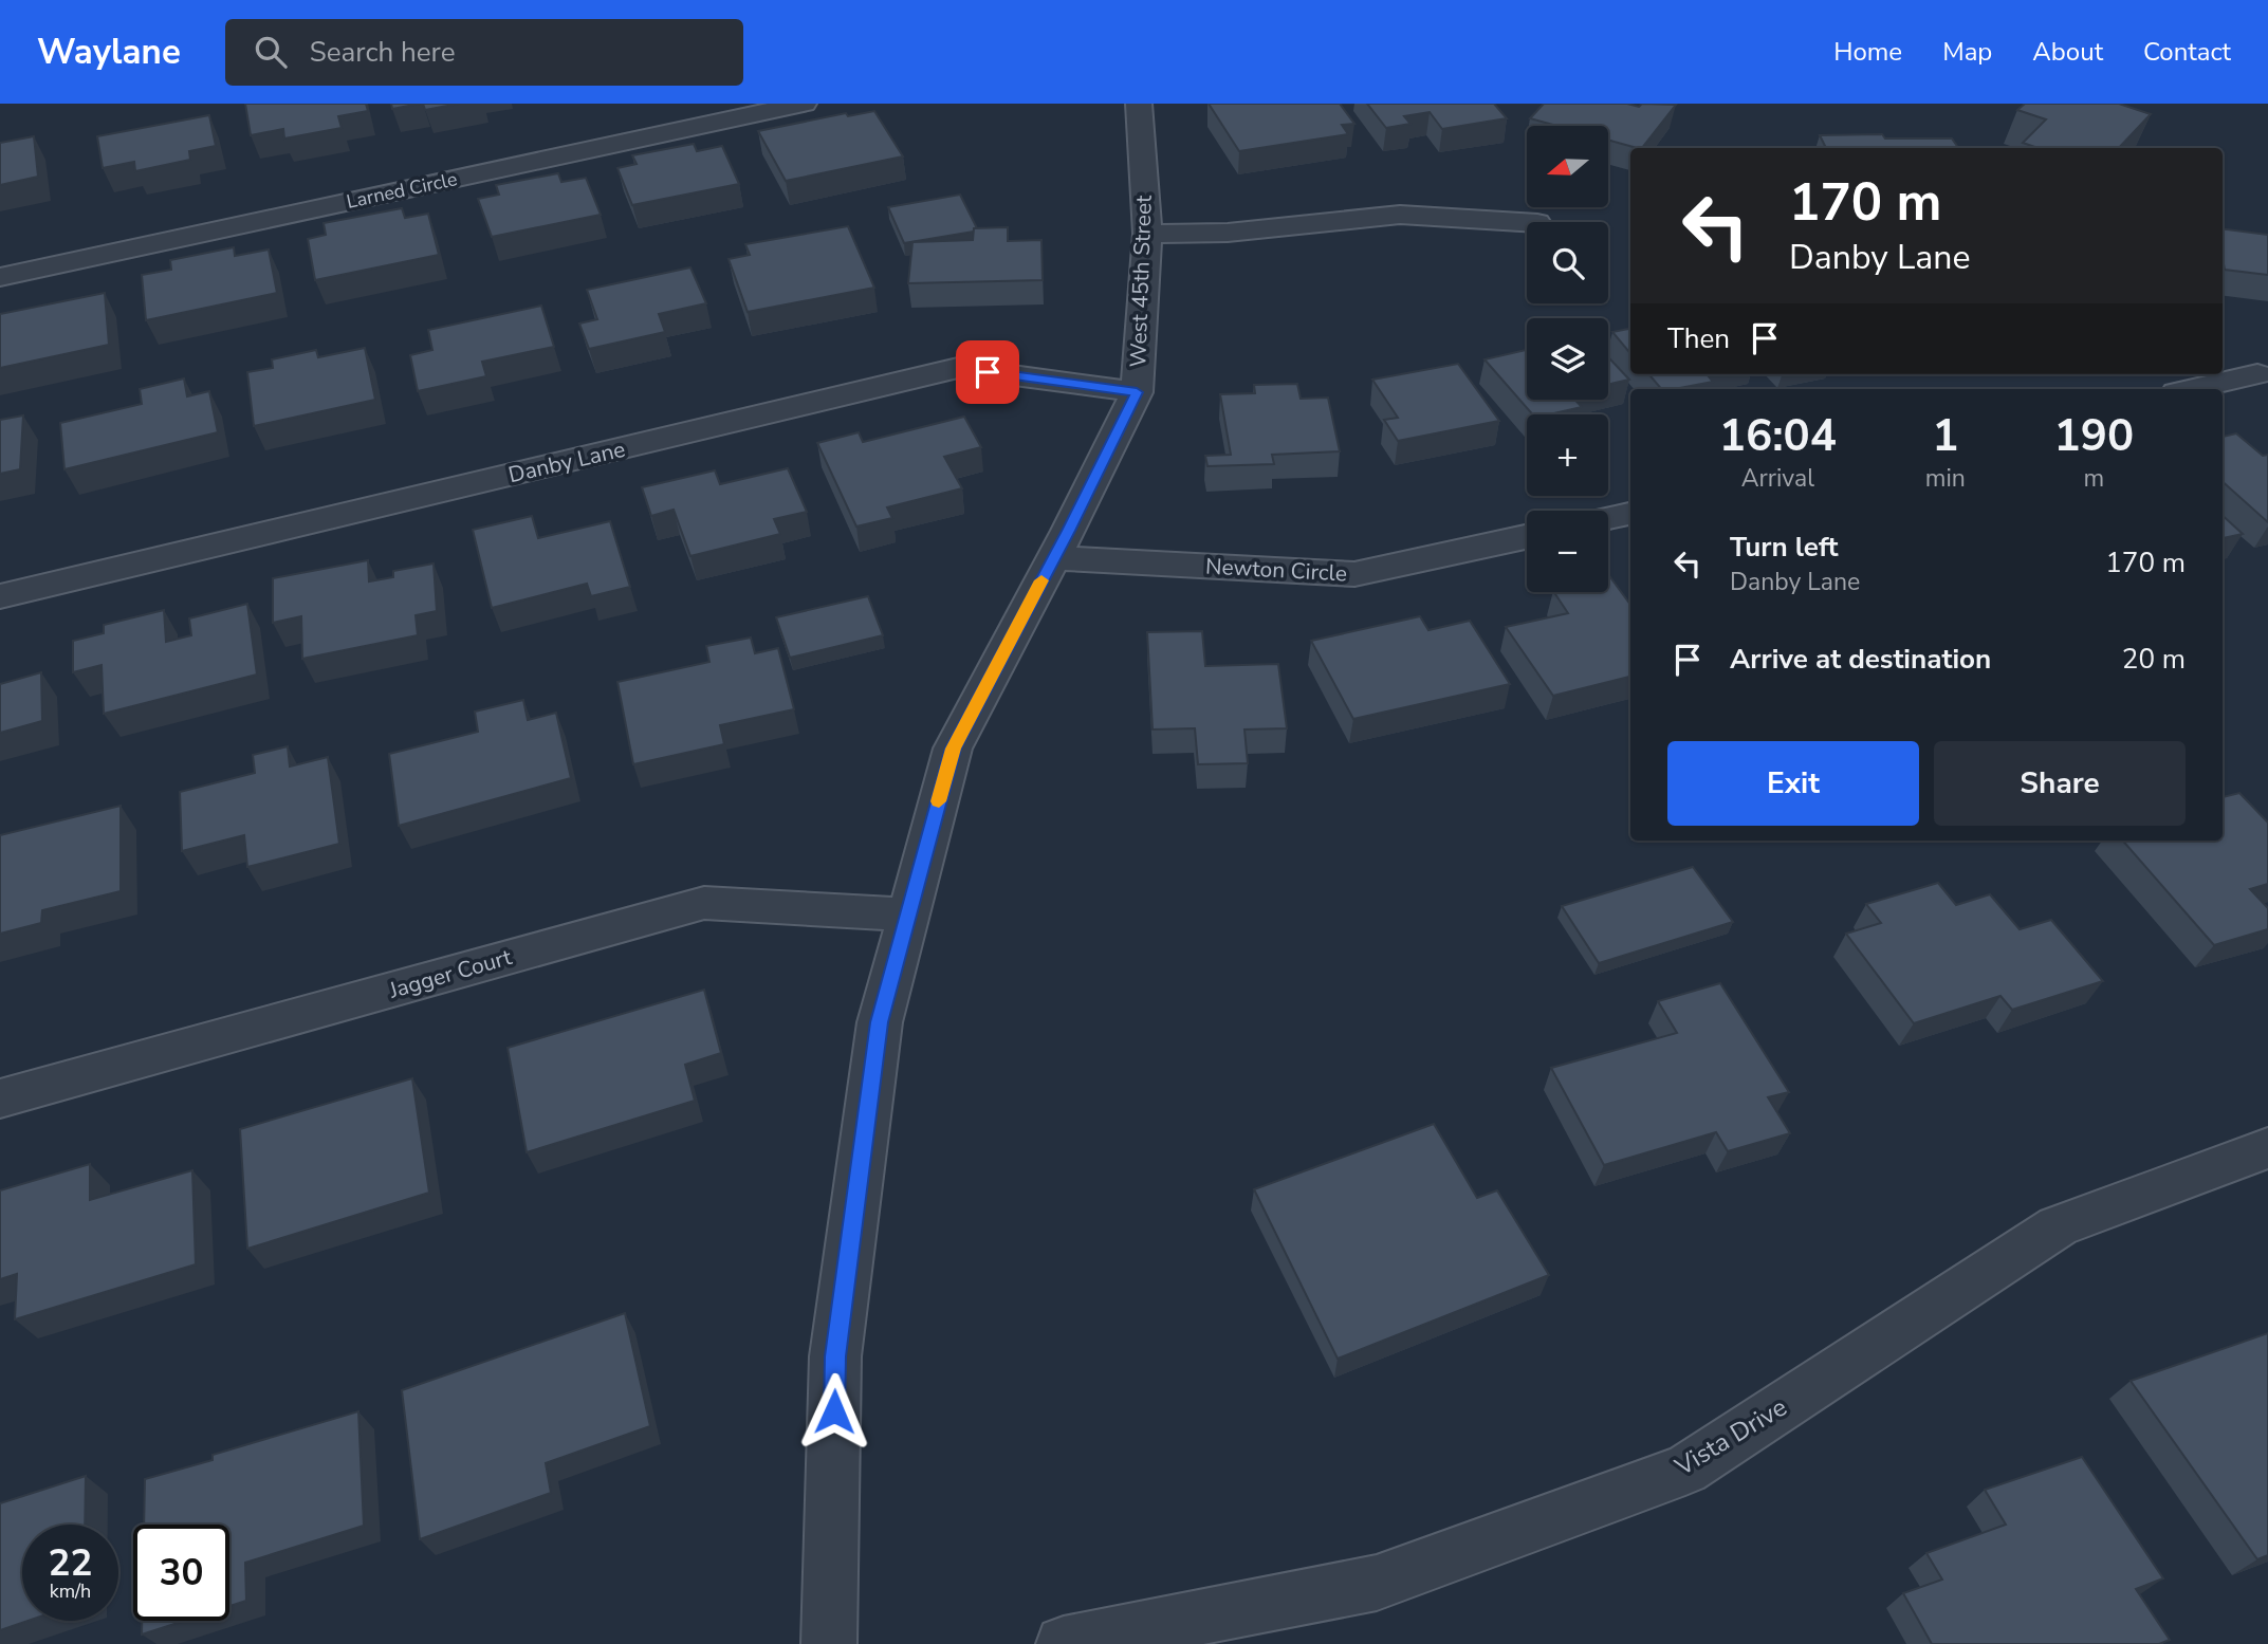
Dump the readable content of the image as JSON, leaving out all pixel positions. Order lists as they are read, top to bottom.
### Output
{
  "streets": {
    "street": [
      "Larned Circle",
      "West 45th Street",
      "Danby Lane",
      "Newton Circle",
      "Jagger Court",
      "Vista Drive"
    ]
  },
  "crossings": [
    ["West 45th Street", "Danby Lane"],
    ["West 45th Street", "Newton Circle"],
    ["West 45th Street", "Jagger Court"]
  ],
  "north": "left",
  "page": {
    "header": "Waylane",
    "search": "Search here",
    "nav": [
      "Home",
      "Map",
      "About",
      "Contact"
    ],
    "map_buttons": ["+", "−"],
    "turn": ["170 m", "Danby Lane"],
    "then": "Then",
    "eta": [
      "16:04",
      "Arrival",
      "1",
      "min",
      "190",
      "m"
    ],
    "list": [
      {
        "name": "Turn left",
        "note": "Danby Lane",
        "value": "170 m"
      },
      {
        "name": "Arrive at destination",
        "value": "20 m"
      }
    ],
    "buttons": ["Exit", "Share"],
    "speed": "22 km/h",
    "limit": "30"
  }
}
